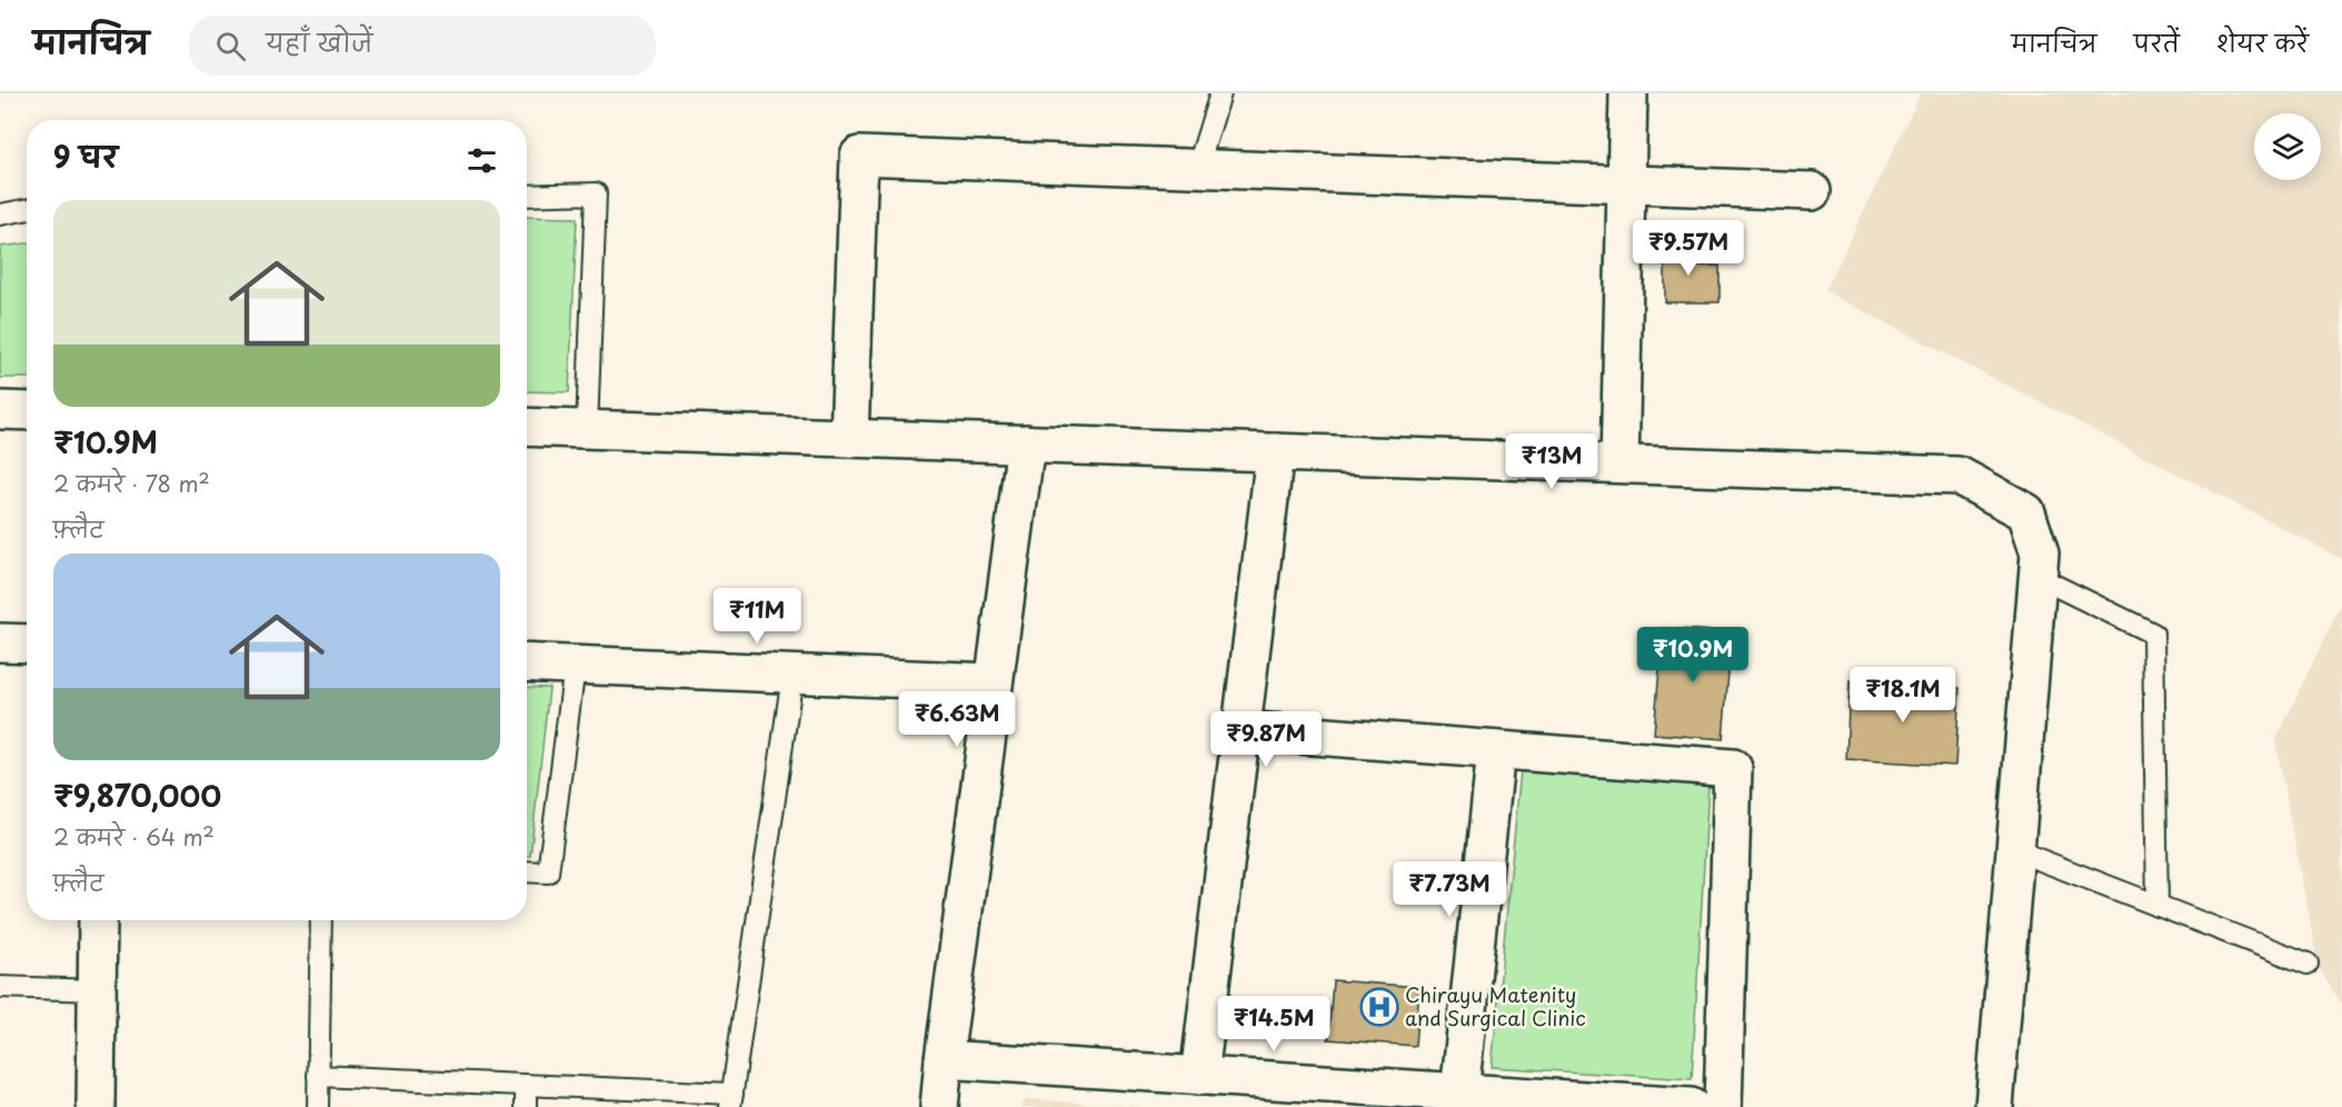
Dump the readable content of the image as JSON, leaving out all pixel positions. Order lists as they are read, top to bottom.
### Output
{
  "places": {
    "hospital": ["Chirayu Matenity and Surgical Clinic"]
  },
  "page": {
    "header": "मानचित्र",
    "search": "यहाँ खोजें",
    "nav": ["मानचित्र", "परतें", "शेयर करें"],
    "heading": "9 घर",
    "list": [
      {
        "name": "₹10.9M",
        "note": "2 कमरे · 78 m² · फ़्लैट"
      },
      {
        "name": "₹9,870,000",
        "note": "2 कमरे · 64 m² · फ़्लैट"
      }
    ],
    "price": [
      "₹9.57M",
      "₹13M",
      "₹11M",
      "₹10.9M",
      "₹18.1M",
      "₹6.63M",
      "₹9.87M",
      "₹7.73M",
      "₹14.5M"
    ]
  }
}
